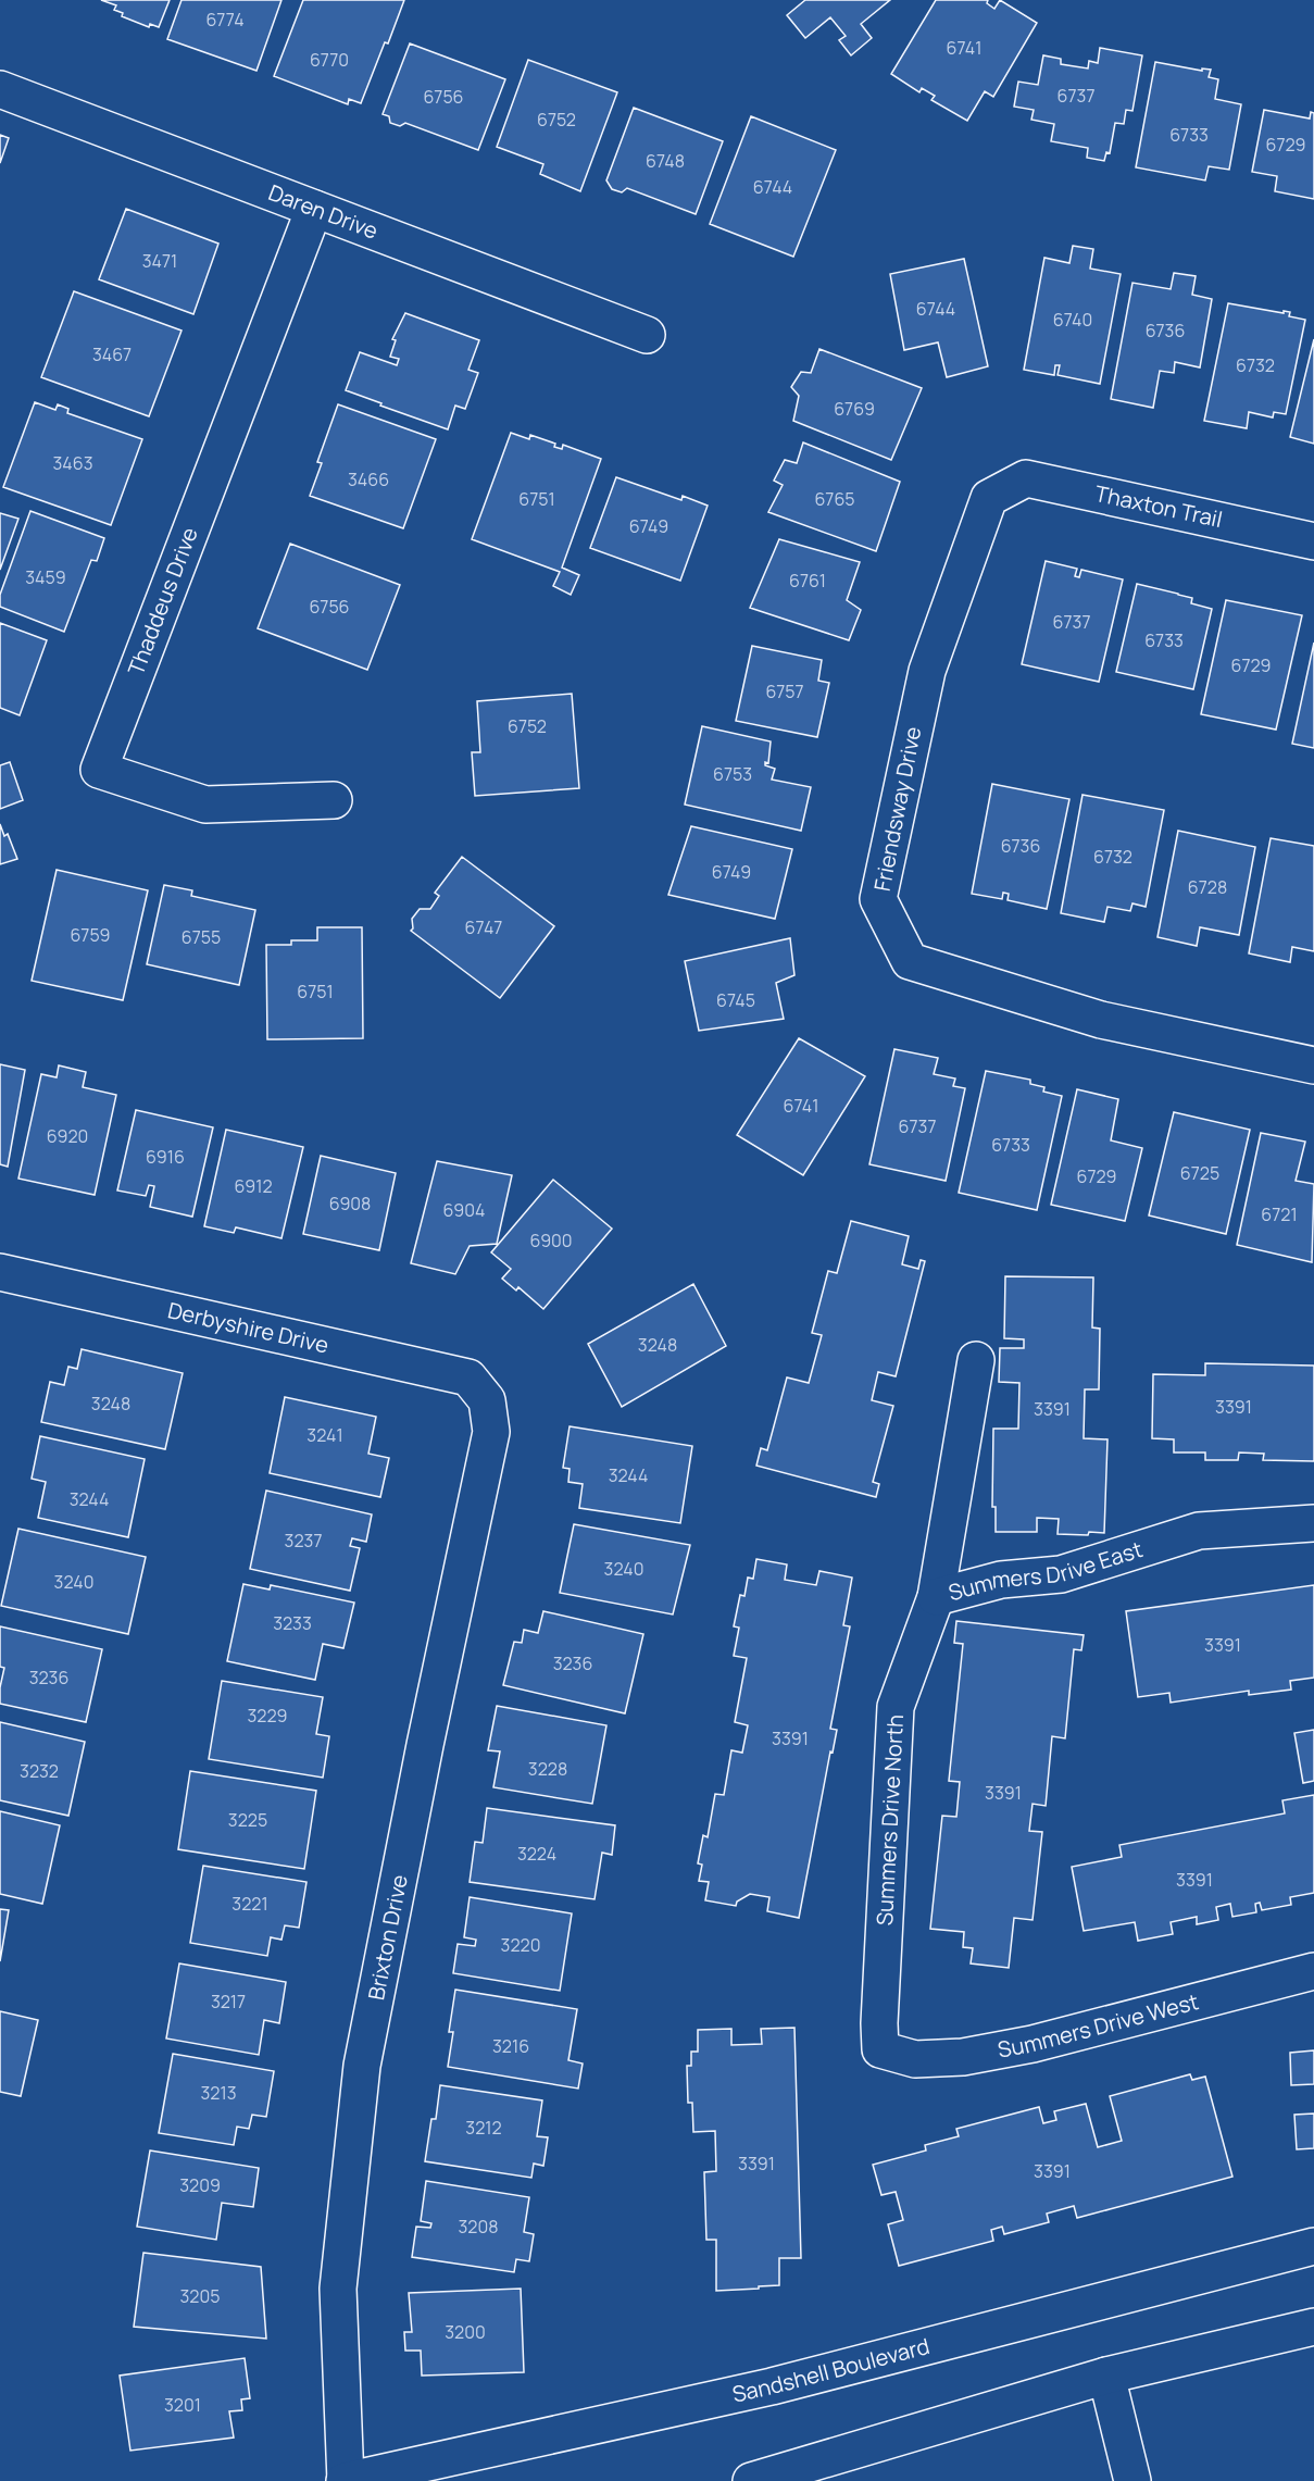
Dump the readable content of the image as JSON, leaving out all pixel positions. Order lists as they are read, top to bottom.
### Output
{
  "streets": {
    "street": [
      "Daren Drive",
      "Thaxton Trail",
      "Thaddeus Drive",
      "Friendsway Drive",
      "Derbyshire Drive",
      "Summers Drive East",
      "Summers Drive North",
      "Brixton Drive",
      "Summers Drive West",
      "Sandshell Boulevard"
    ]
  },
  "crossings": [
    ["Daren Drive", "Thaddeus Drive"],
    ["Thaxton Trail", "Friendsway Drive"],
    ["Derbyshire Drive", "Brixton Drive"],
    ["Summers Drive East", "Summers Drive North"],
    ["Summers Drive North", "Summers Drive West"],
    ["Brixton Drive", "Sandshell Boulevard"]
  ],
  "house_numbers": [
    "6774",
    "6741",
    "6770",
    "6737",
    "6756",
    "6752",
    "6733",
    "6729",
    "6748",
    "6744",
    "3471",
    "6744",
    "6740",
    "6736",
    "3467",
    "6732",
    "6769",
    "3463",
    "3466",
    "6751",
    "6765",
    "6749",
    "3459",
    "6761",
    "6756",
    "6737",
    "6733",
    "6729",
    "6757",
    "6752",
    "6753",
    "6736",
    "6732",
    "6749",
    "6728",
    "6747",
    "6759",
    "6755",
    "6751",
    "6745",
    "6741",
    "6737",
    "6920",
    "6733",
    "6916",
    "6725",
    "6729",
    "6912",
    "6908",
    "6904",
    "6721",
    "6900",
    "3248",
    "3248",
    "3391",
    "3391",
    "3241",
    "3244",
    "3244",
    "3237",
    "3240",
    "3240",
    "3233",
    "3391",
    "3236",
    "3236",
    "3229",
    "3391",
    "3228",
    "3232",
    "3391",
    "3225",
    "3224",
    "3391",
    "3221",
    "3220",
    "3217",
    "3216",
    "3213",
    "3212",
    "3391",
    "3391",
    "3209",
    "3208",
    "3205",
    "3200",
    "3201"
  ]
}
